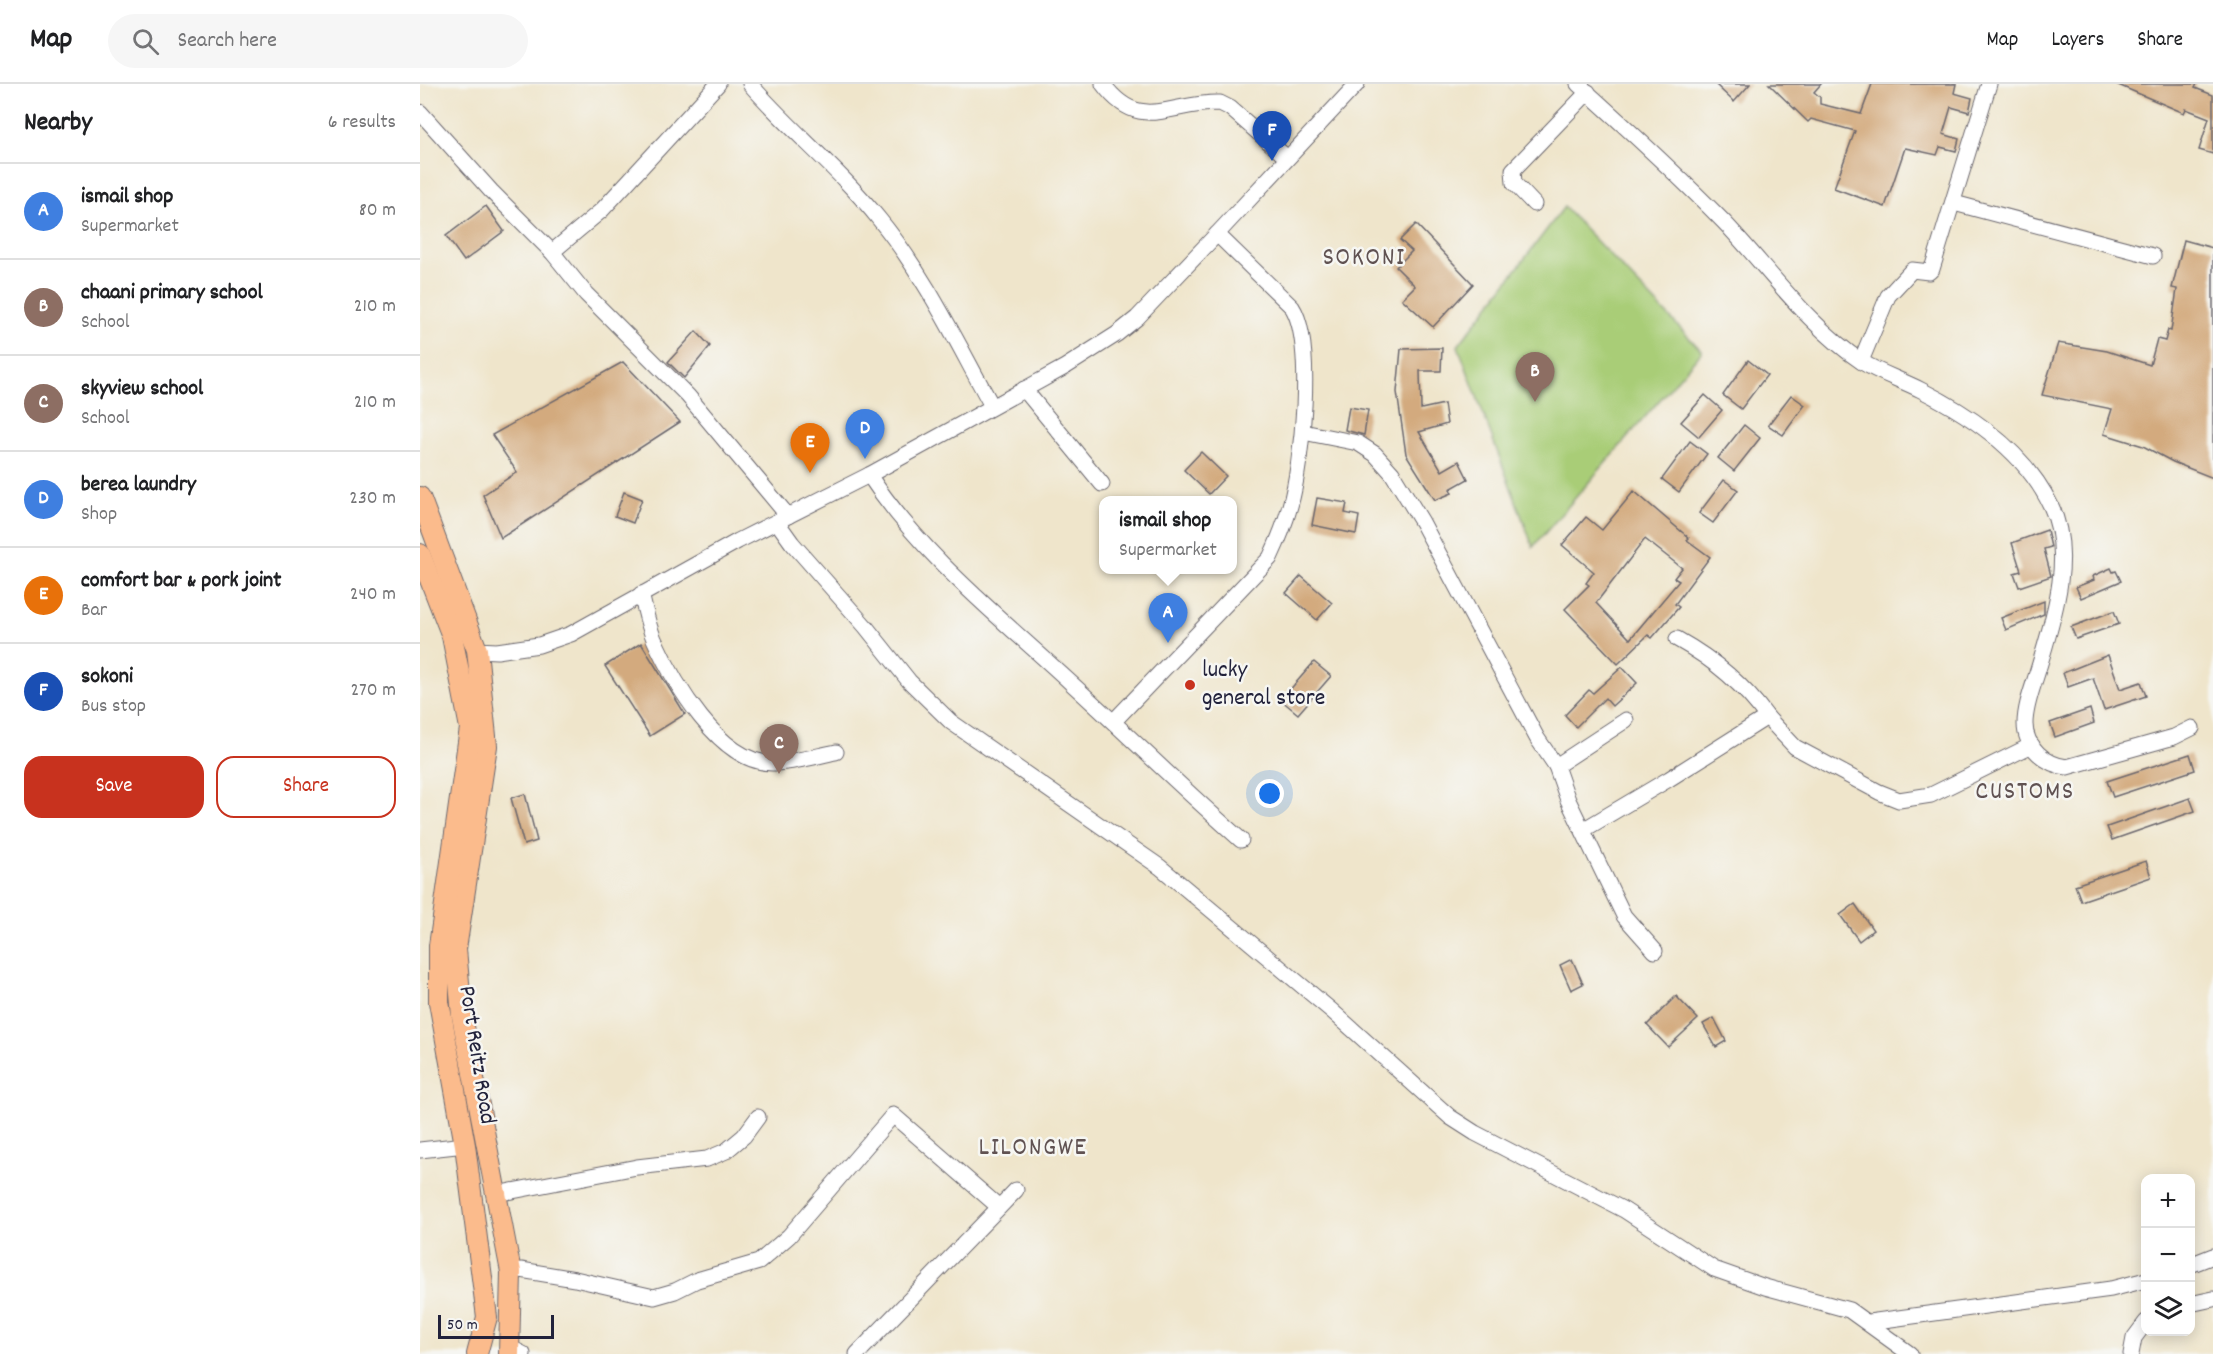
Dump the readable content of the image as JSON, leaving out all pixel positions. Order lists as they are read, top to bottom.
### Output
{
  "streets": {
    "main road": ["Port Reitz Road"]
  },
  "districts": ["SOKONI", "CUSTOMS", "LILONGWE"],
  "places": ["lucky general store"],
  "scale_bar": "50 m",
  "page": {
    "header": "Map",
    "search": "Search here",
    "nav": ["Map", "Layers", "Share"],
    "heading": ["Nearby", "6 results"],
    "pins": [
      "F",
      "B",
      "D",
      "E",
      "A",
      "C"
    ],
    "list": [
      {
        "mark": "A",
        "name": "ismail shop",
        "note": "Supermarket",
        "value": "80 m"
      },
      {
        "mark": "B",
        "name": "chaani primary school",
        "note": "School",
        "value": "210 m"
      },
      {
        "mark": "C",
        "name": "skyview school",
        "note": "School",
        "value": "210 m"
      },
      {
        "mark": "D",
        "name": "berea laundry",
        "note": "Shop",
        "value": "230 m"
      },
      {
        "mark": "E",
        "name": "comfort bar & pork joint",
        "note": "Bar",
        "value": "240 m"
      },
      {
        "mark": "F",
        "name": "sokoni",
        "note": "Bus stop",
        "value": "270 m"
      }
    ],
    "popup": ["ismail shop", "Supermarket"],
    "buttons": ["Save", "Share"],
    "map_buttons": ["+", "−"],
    "scale": "50 m"
  }
}
